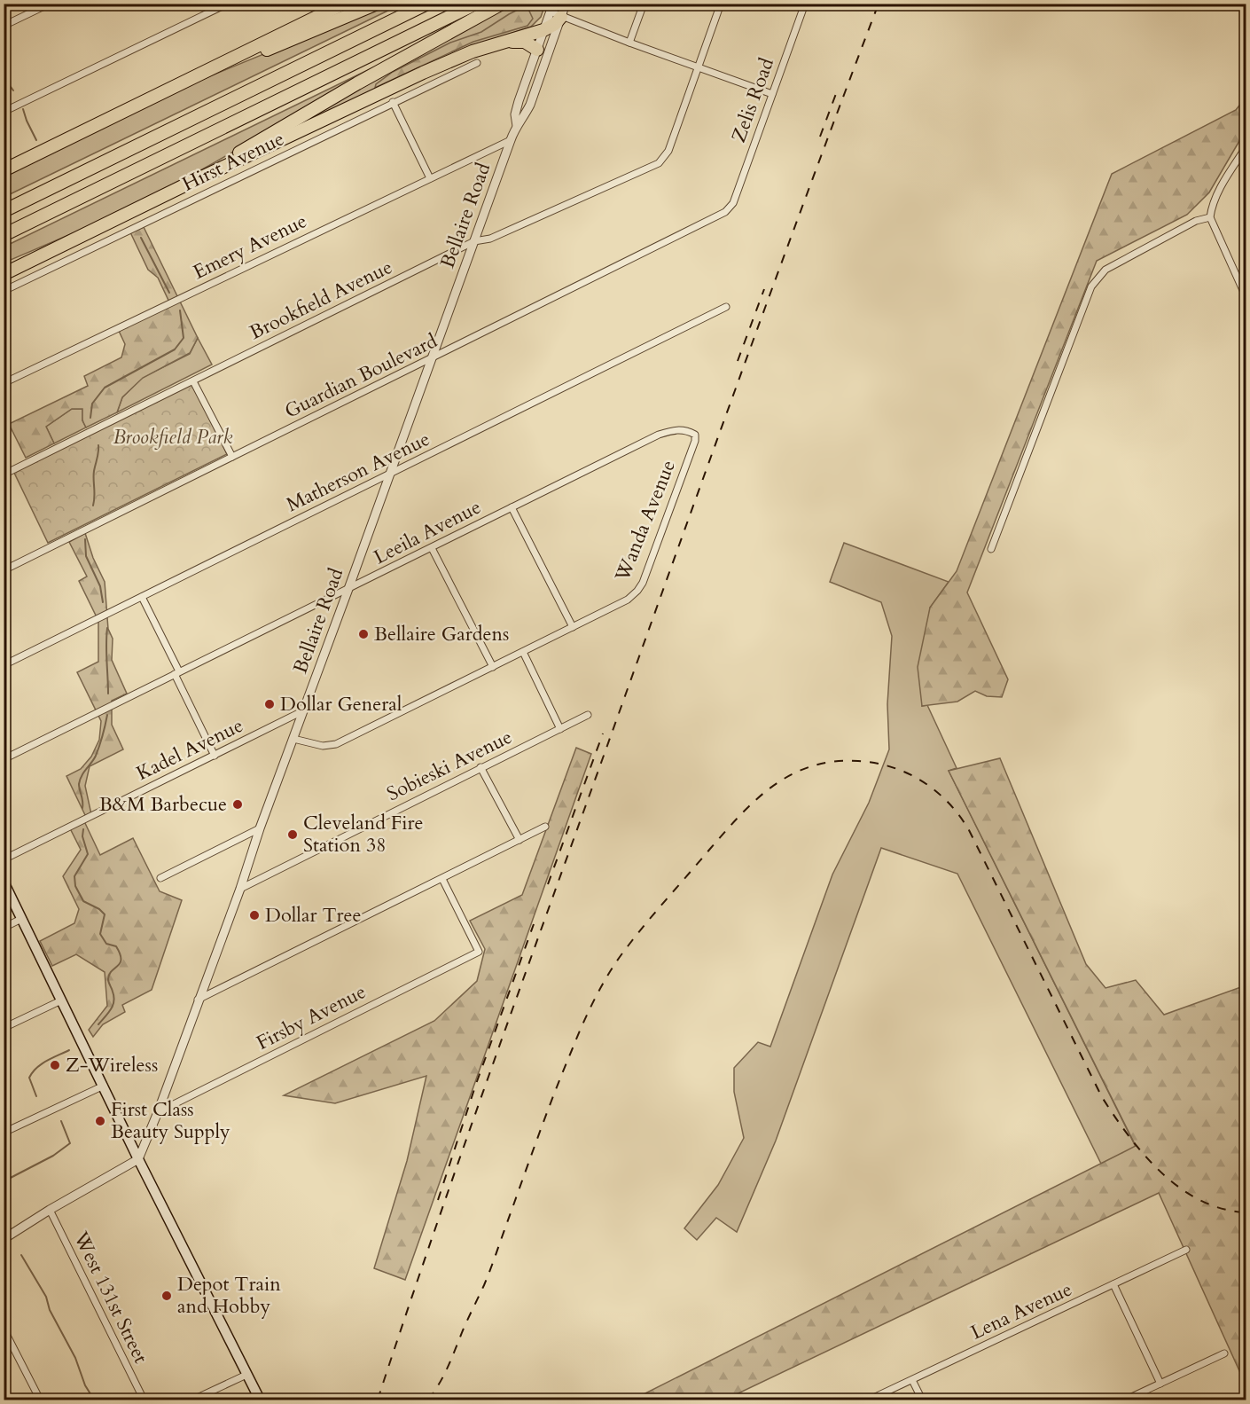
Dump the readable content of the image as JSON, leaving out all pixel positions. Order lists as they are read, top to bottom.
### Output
{
  "streets": {
    "street": [
      "Zelis Road",
      "Hirst Avenue",
      "Bellaire Road",
      "Emery Avenue",
      "Brookfield Avenue",
      "Guardian Boulevard",
      "Matherson Avenue",
      "Wanda Avenue",
      "Leeila Avenue",
      "Kadel Avenue",
      "Sobieski Avenue",
      "Firsby Avenue",
      "West 131st Street",
      "Lena Avenue"
    ]
  },
  "crossings": [
    ["Zelis Road", "Guardian Boulevard"],
    ["Bellaire Road", "Emery Avenue"],
    ["Bellaire Road", "Brookfield Avenue"],
    ["Bellaire Road", "Guardian Boulevard"],
    ["Bellaire Road", "Matherson Avenue"],
    ["Bellaire Road", "Wanda Avenue"],
    ["Bellaire Road", "Leeila Avenue"],
    ["Bellaire Road", "Kadel Avenue"],
    ["Bellaire Road", "Sobieski Avenue"],
    ["Bellaire Road", "Firsby Avenue"],
    ["Wanda Avenue", "Leeila Avenue"]
  ],
  "parks": ["Brookfield Park"],
  "places": [
    "Bellaire Gardens",
    "Dollar General",
    "B&M Barbecue",
    "Cleveland Fire Station 38",
    "Dollar Tree",
    "Z-Wireless",
    "First Class Beauty Supply",
    "Depot Train and Hobby"
  ]
}
